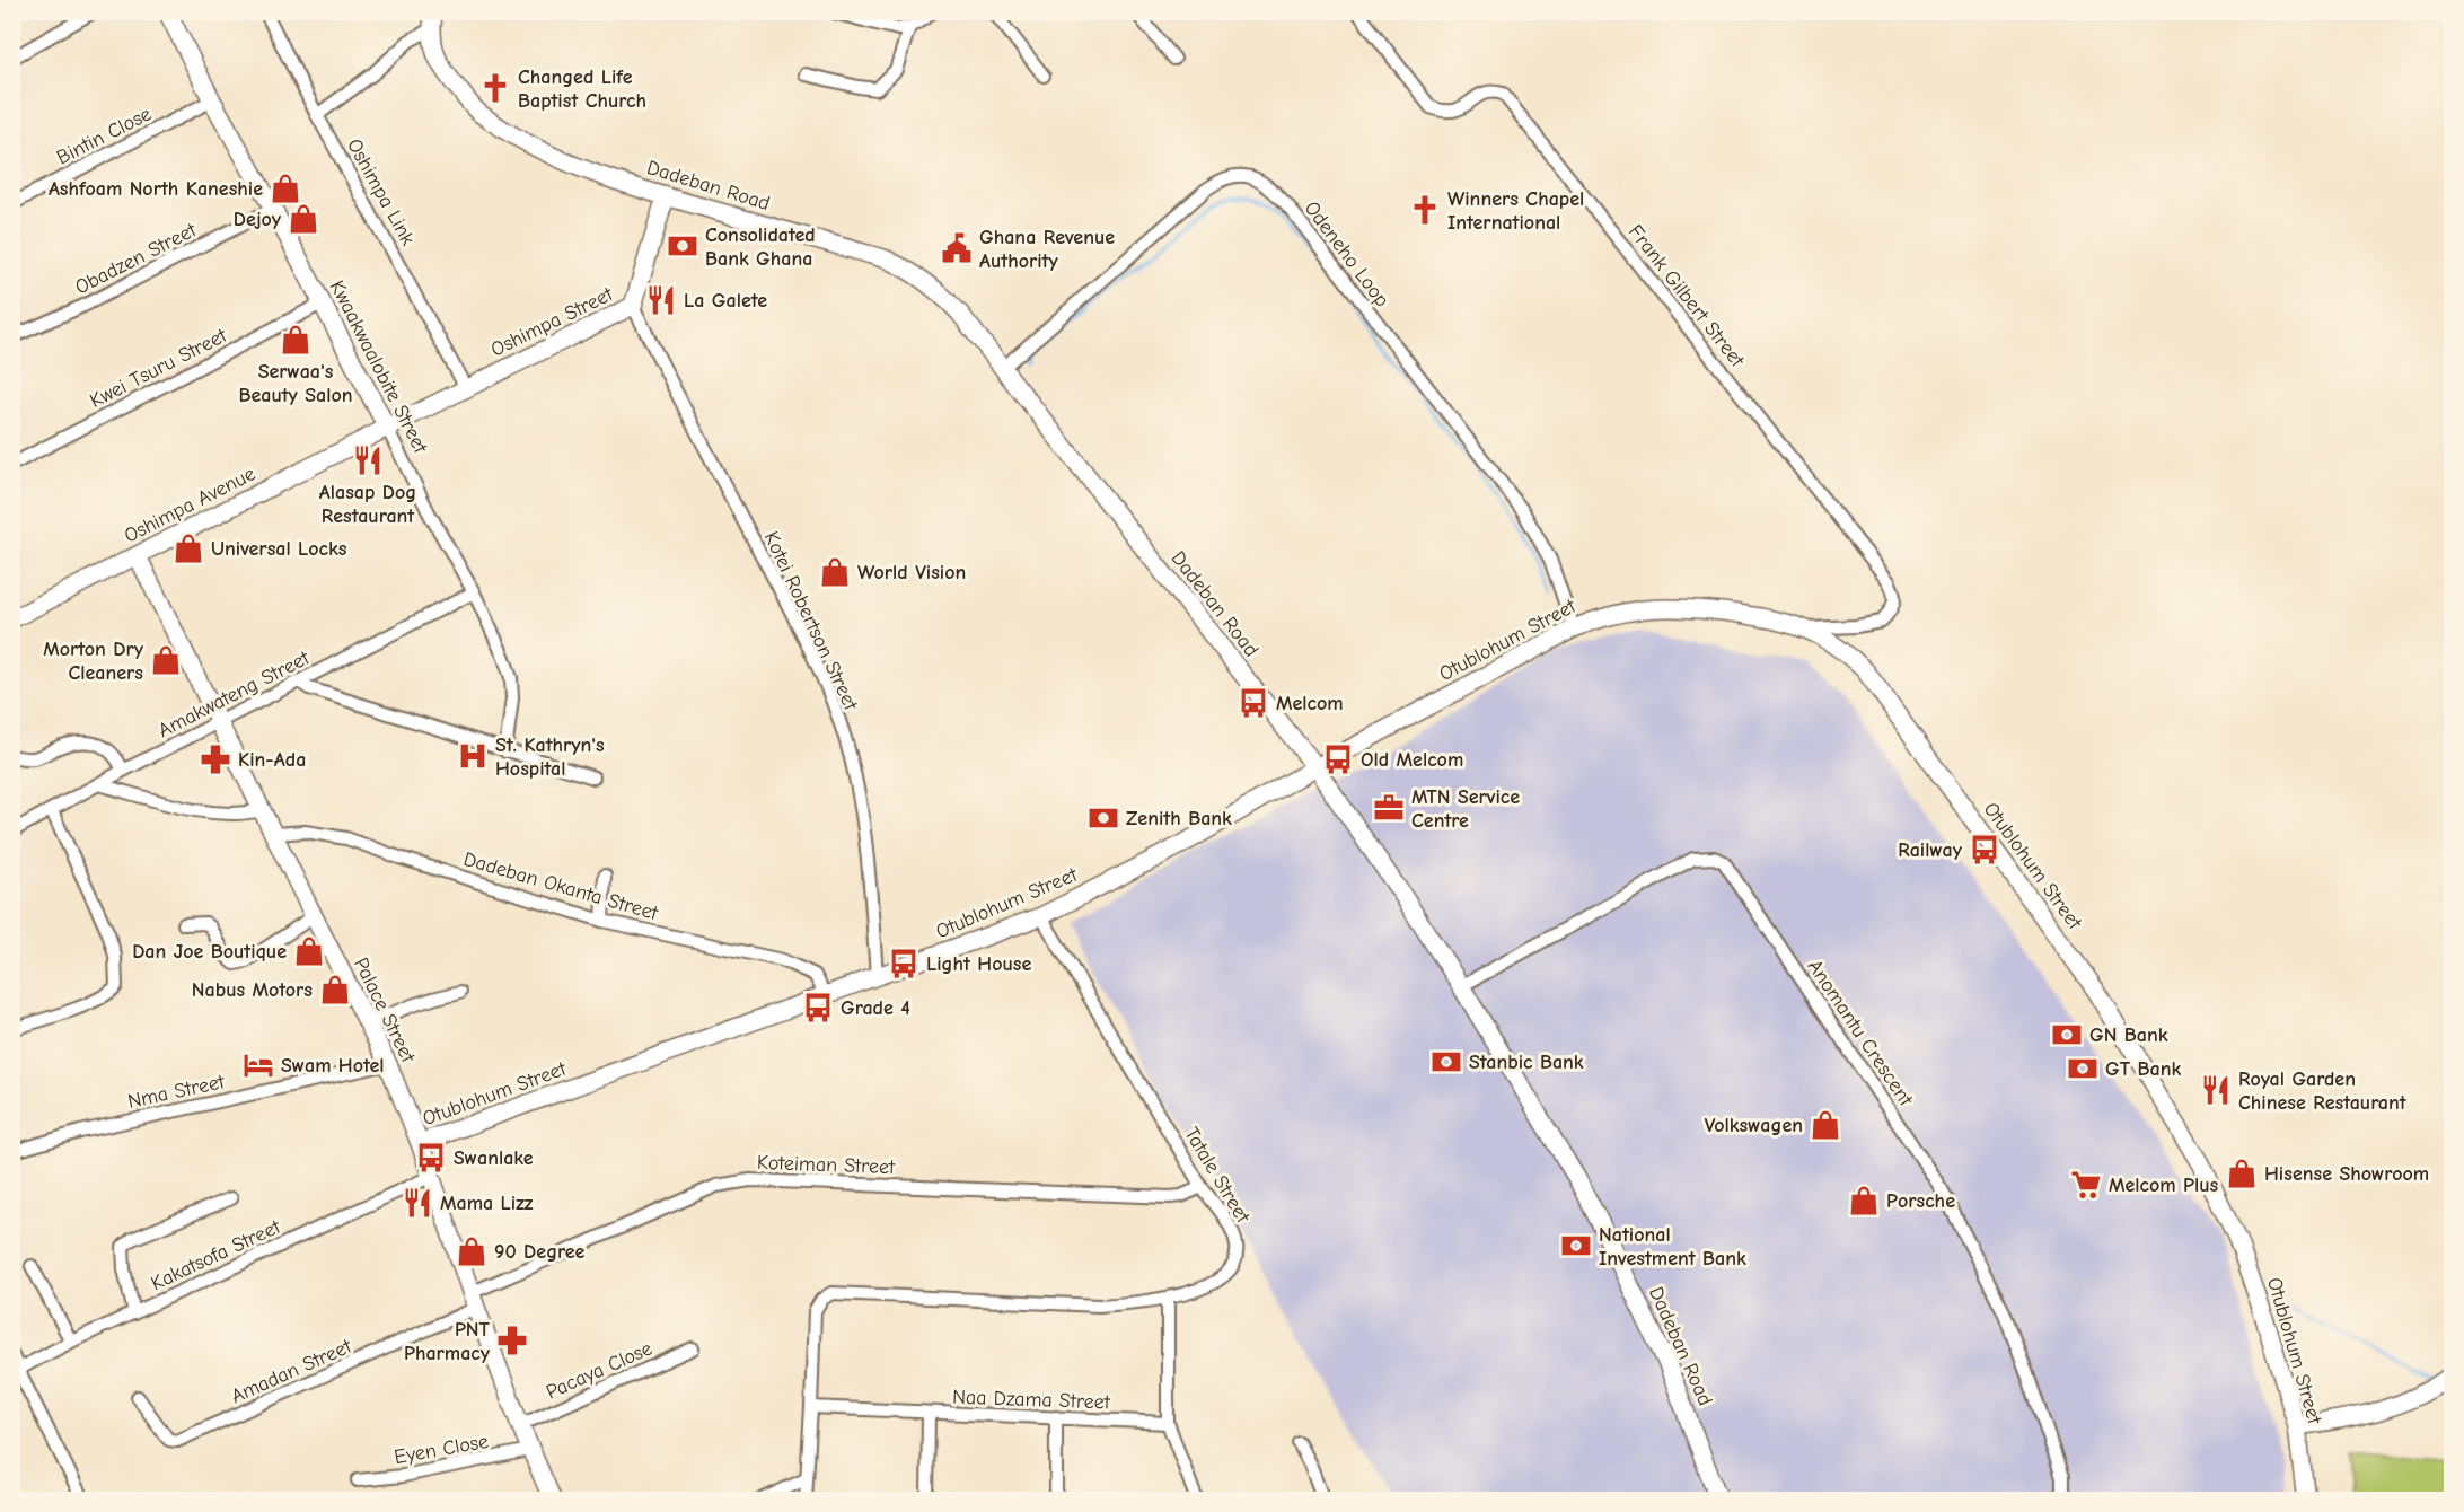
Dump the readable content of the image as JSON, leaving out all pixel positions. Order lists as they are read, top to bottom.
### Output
{
  "streets": {
    "street": [
      "Bintin Close",
      "Dadeban Road",
      "Oshimpa Link",
      "Odeneho Loop",
      "Obadzen Street",
      "Frank Gilbert Street",
      "Oshimpa Street",
      "Kwaakwaalobite Street",
      "Kwei Tsuru Street",
      "Oshimpa Avenue",
      "Kotei Robertson Street",
      "Otublohum Street",
      "Amakwateng Street",
      "Dadeban Okanta Street",
      "Palace Street",
      "Anomantu Crescent",
      "Nma Street",
      "Koteiman Street",
      "Tatale Street",
      "Kakatsofa Street",
      "Pacaya Close",
      "Amadan Street",
      "Naa Dzama Street",
      "Eyen Close"
    ]
  },
  "crossings": [
    ["Bintin Close", "Kwaakwaalobite Street"],
    ["Dadeban Road", "Odeneho Loop"],
    ["Dadeban Road", "Oshimpa Street"],
    ["Dadeban Road", "Otublohum Street"],
    ["Dadeban Road", "Anomantu Crescent"],
    ["Oshimpa Link", "Oshimpa Street"],
    ["Odeneho Loop", "Otublohum Street"],
    ["Obadzen Street", "Kwaakwaalobite Street"],
    ["Frank Gilbert Street", "Otublohum Street"],
    ["Oshimpa Street", "Kwaakwaalobite Street"],
    ["Oshimpa Street", "Oshimpa Avenue"],
    ["Oshimpa Street", "Kotei Robertson Street"],
    ["Kwaakwaalobite Street", "Kwei Tsuru Street"],
    ["Kwaakwaalobite Street", "Oshimpa Avenue"],
    ["Kwaakwaalobite Street", "Amakwateng Street"],
    ["Oshimpa Avenue", "Palace Street"],
    ["Kotei Robertson Street", "Otublohum Street"],
    ["Otublohum Street", "Dadeban Okanta Street"],
    ["Otublohum Street", "Palace Street"],
    ["Otublohum Street", "Tatale Street"],
    ["Amakwateng Street", "Palace Street"],
    ["Dadeban Okanta Street", "Palace Street"],
    ["Palace Street", "Nma Street"],
    ["Palace Street", "Koteiman Street"],
    ["Palace Street", "Kakatsofa Street"],
    ["Palace Street", "Pacaya Close"],
    ["Palace Street", "Amadan Street"],
    ["Palace Street", "Eyen Close"],
    ["Koteiman Street", "Tatale Street"],
    ["Koteiman Street", "Amadan Street"],
    ["Tatale Street", "Naa Dzama Street"]
  ],
  "places": {
    "church": ["Changed Life Baptist Church", "Winners Chapel International"],
    "shop": [
      "Ashfoam North Kaneshie",
      "Dejoy",
      "Serwaa's Beauty Salon",
      "Universal Locks",
      "World Vision",
      "Morton Dry Cleaners",
      "Dan Joe Boutique",
      "Nabus Motors",
      "Volkswagen",
      "Hisense Showroom",
      "Porsche",
      "90 Degree"
    ],
    "bank": [
      "Consolidated Bank Ghana",
      "Zenith Bank",
      "GN Bank",
      "Stanbic Bank",
      "GT Bank",
      "National Investment Bank"
    ],
    "public building": ["Ghana Revenue Authority"],
    "restaurant": [
      "La Galete",
      "Alasap Dog Restaurant",
      "Royal Garden Chinese Restaurant",
      "Mama Lizz"
    ],
    "bus stop": [
      "Melcom",
      "Old Melcom",
      "Railway",
      "Light House",
      "Grade 4",
      "Swanlake"
    ],
    "hospital": ["St. Kathryn's Hospital"],
    "pharmacy": ["Kin-Ada", "PNT Pharmacy"],
    "office": ["MTN Service Centre"],
    "hotel": ["Swam Hotel"],
    "supermarket": ["Melcom Plus"]
  }
}
